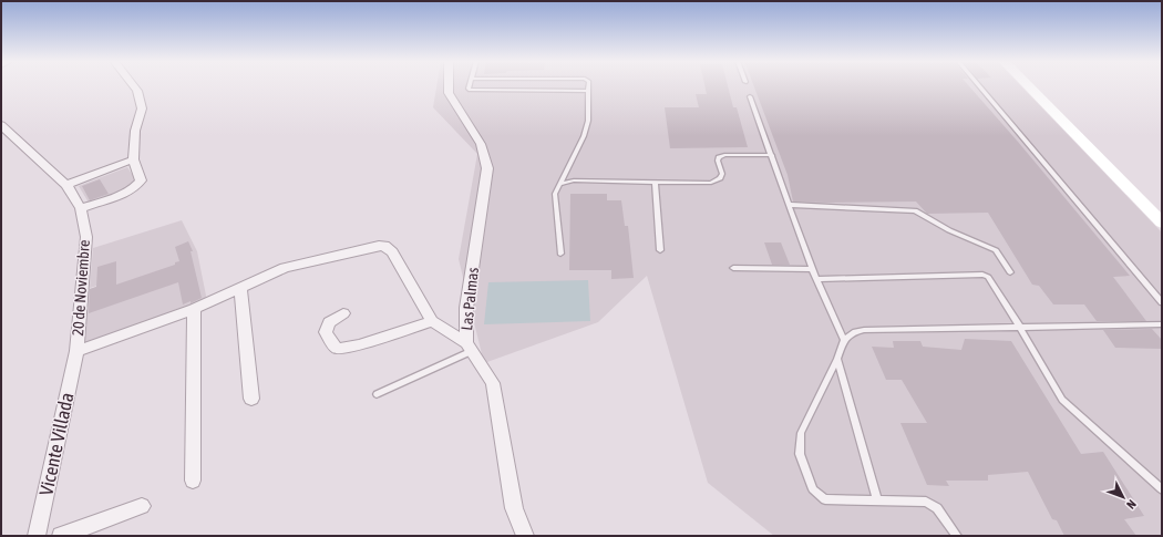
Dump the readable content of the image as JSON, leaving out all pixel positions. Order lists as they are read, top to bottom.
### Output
{
  "streets": {
    "street": ["20 de Noviembre", "Las Palmas", "Vicente Villada"]
  },
  "crossings": [
    ["20 de Noviembre", "Vicente Villada"]
  ],
  "north": "bottom right"
}
